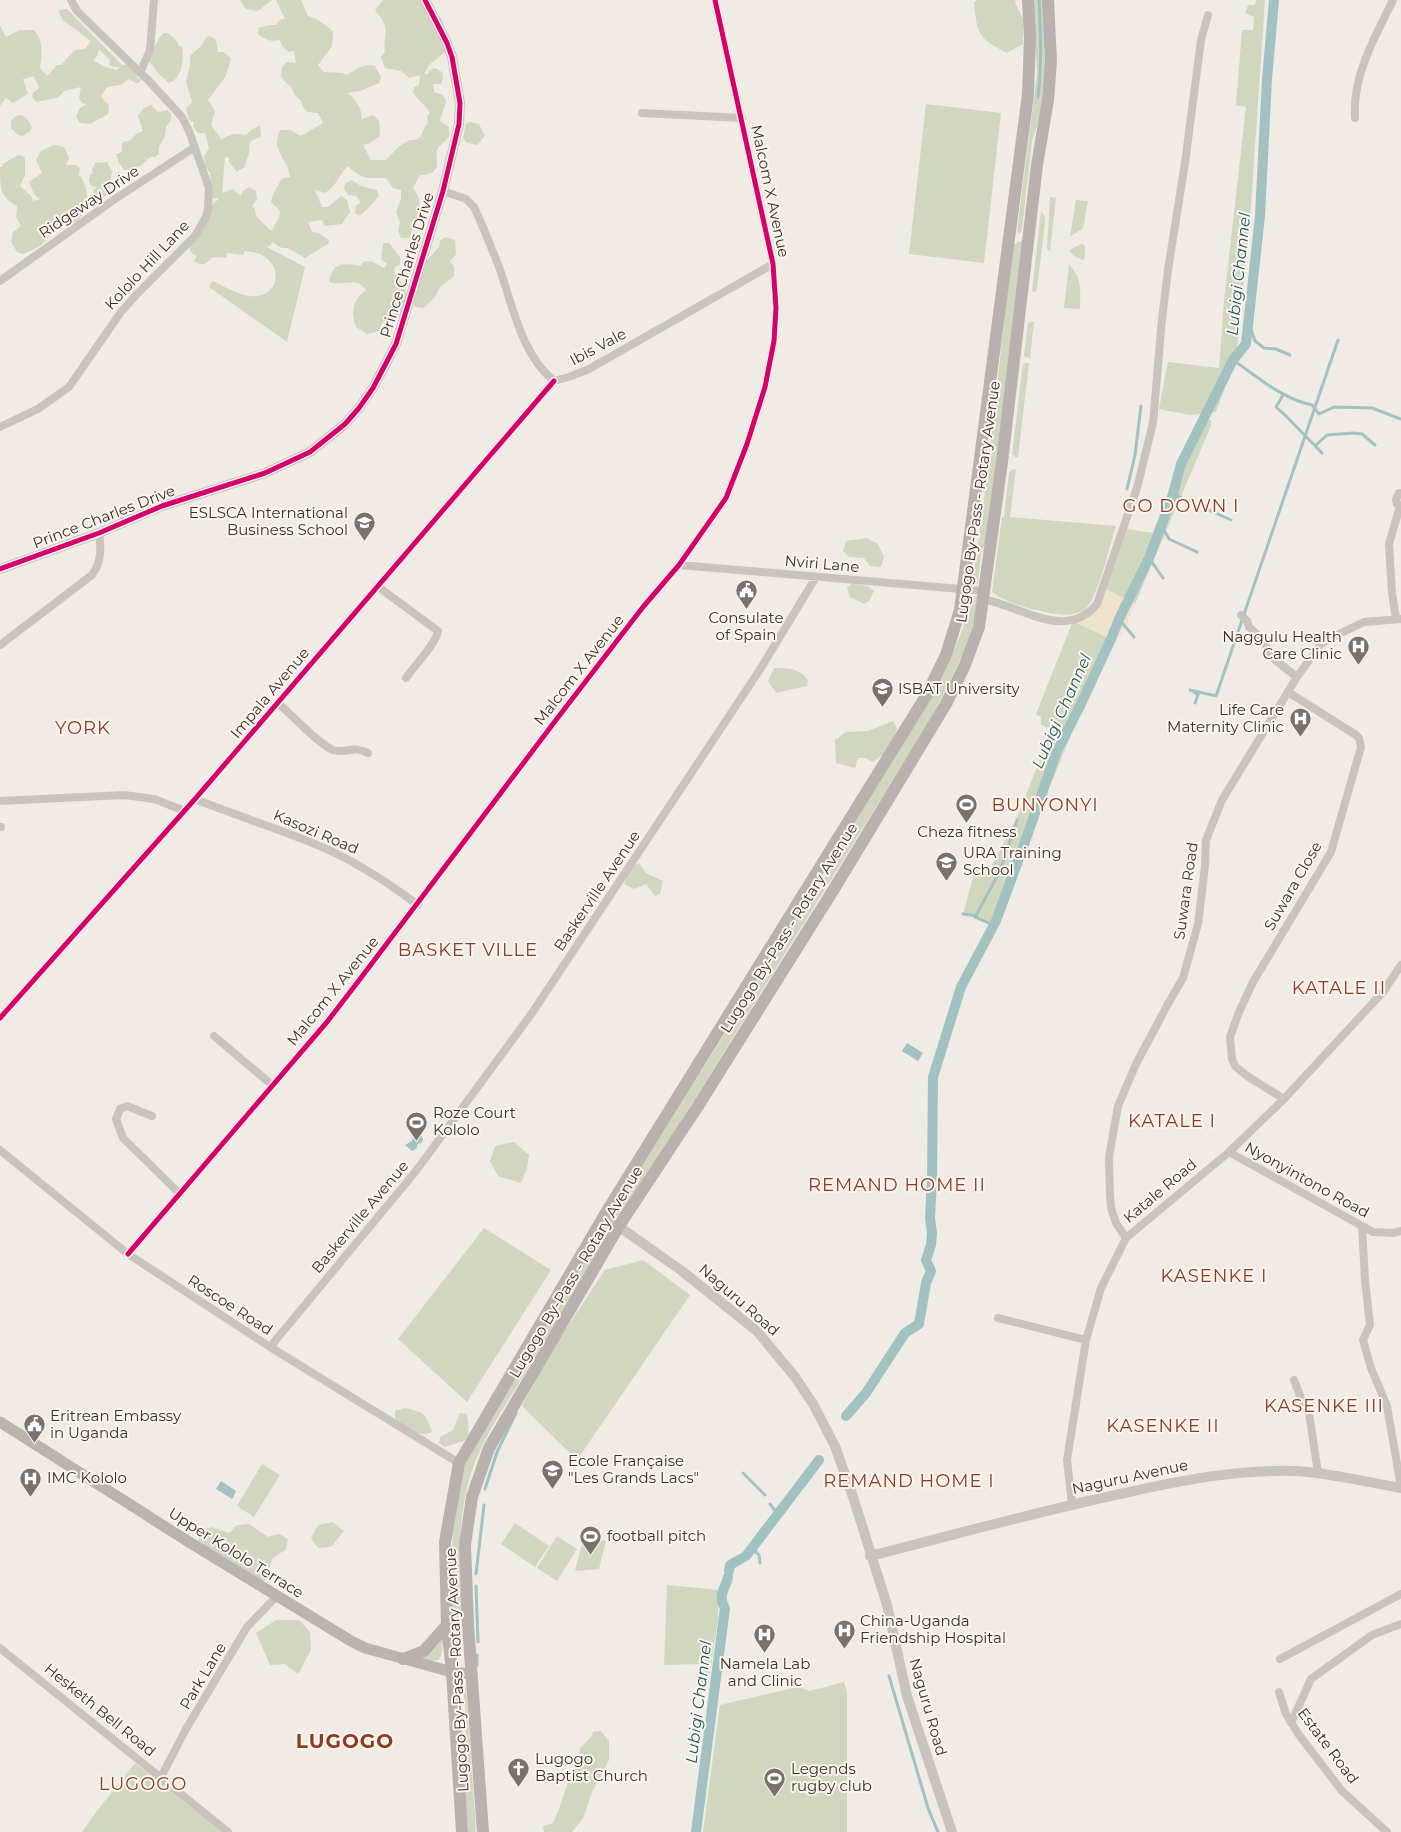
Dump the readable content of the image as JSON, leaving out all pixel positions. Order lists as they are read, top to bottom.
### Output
{
  "streets": {
    "main road": ["Lugogo By-Pass - Rotary Avenue", "Upper Kololo Terrace"],
    "street": [
      "Malcom X Avenue",
      "Ridgeway Drive",
      "Kololo Hill Lane",
      "Prince Charles Drive",
      "Ibis Vale",
      "Nviri Lane",
      "Impala Avenue",
      "Kasozi Road",
      "Suwara Close",
      "Baskerville Avenue",
      "Suwara Road",
      "Nyonyintono Road",
      "Katale Road",
      "Naguru Road",
      "Roscoe Road",
      "Naguru Avenue",
      "Park Lane",
      "Hesketh Bell Road",
      "Estate Road"
    ]
  },
  "crossings": [
    ["Malcom X Avenue", "Ibis Vale"],
    ["Malcom X Avenue", "Nviri Lane"],
    ["Malcom X Avenue", "Kasozi Road"],
    ["Malcom X Avenue", "Roscoe Road"],
    ["Ridgeway Drive", "Kololo Hill Lane"],
    ["Ibis Vale", "Impala Avenue"],
    ["Lugogo By-Pass - Rotary Avenue", "Nviri Lane"],
    ["Lugogo By-Pass - Rotary Avenue", "Naguru Road"],
    ["Lugogo By-Pass - Rotary Avenue", "Roscoe Road"],
    ["Lugogo By-Pass - Rotary Avenue", "Upper Kololo Terrace"],
    ["Nviri Lane", "Baskerville Avenue"],
    ["Impala Avenue", "Kasozi Road"],
    ["Suwara Close", "Suwara Road"],
    ["Suwara Close", "Katale Road"],
    ["Baskerville Avenue", "Roscoe Road"],
    ["Suwara Road", "Katale Road"],
    ["Nyonyintono Road", "Katale Road"],
    ["Katale Road", "Naguru Avenue"],
    ["Naguru Road", "Naguru Avenue"],
    ["Upper Kololo Terrace", "Park Lane"],
    ["Park Lane", "Hesketh Bell Road"]
  ],
  "districts": [
    "GO DOWN I",
    "YORK",
    "BUNYONYI",
    "BASKET VILLE",
    "KATALE II",
    "KATALE I",
    "REMAND HOME II",
    "KASENKE I",
    "KASENKE III",
    "KASENKE II",
    "REMAND HOME I",
    "LUGOGO",
    "LUGOGO"
  ],
  "water": ["Lubigi Channel"],
  "places": {
    "school or university": [
      "ESLSCA International Business School",
      "ISBAT University",
      "URA Training School",
      "Ecole Française \"Les Grands Lacs\""
    ],
    "public building": ["Consulate of Spain", "Eritrean Embassy in Uganda"],
    "hospital": [
      "Naggulu Health Care Clinic",
      "Life Care Maternity Clinic",
      "IMC Kololo",
      "China-Uganda Friendship Hospital",
      "Namela Lab and Clinic"
    ],
    "sports": [
      "Cheza fitness",
      "Roze Court Kololo",
      "football pitch",
      "Legends rugby club"
    ],
    "church": ["Lugogo Baptist Church"]
  }
}
